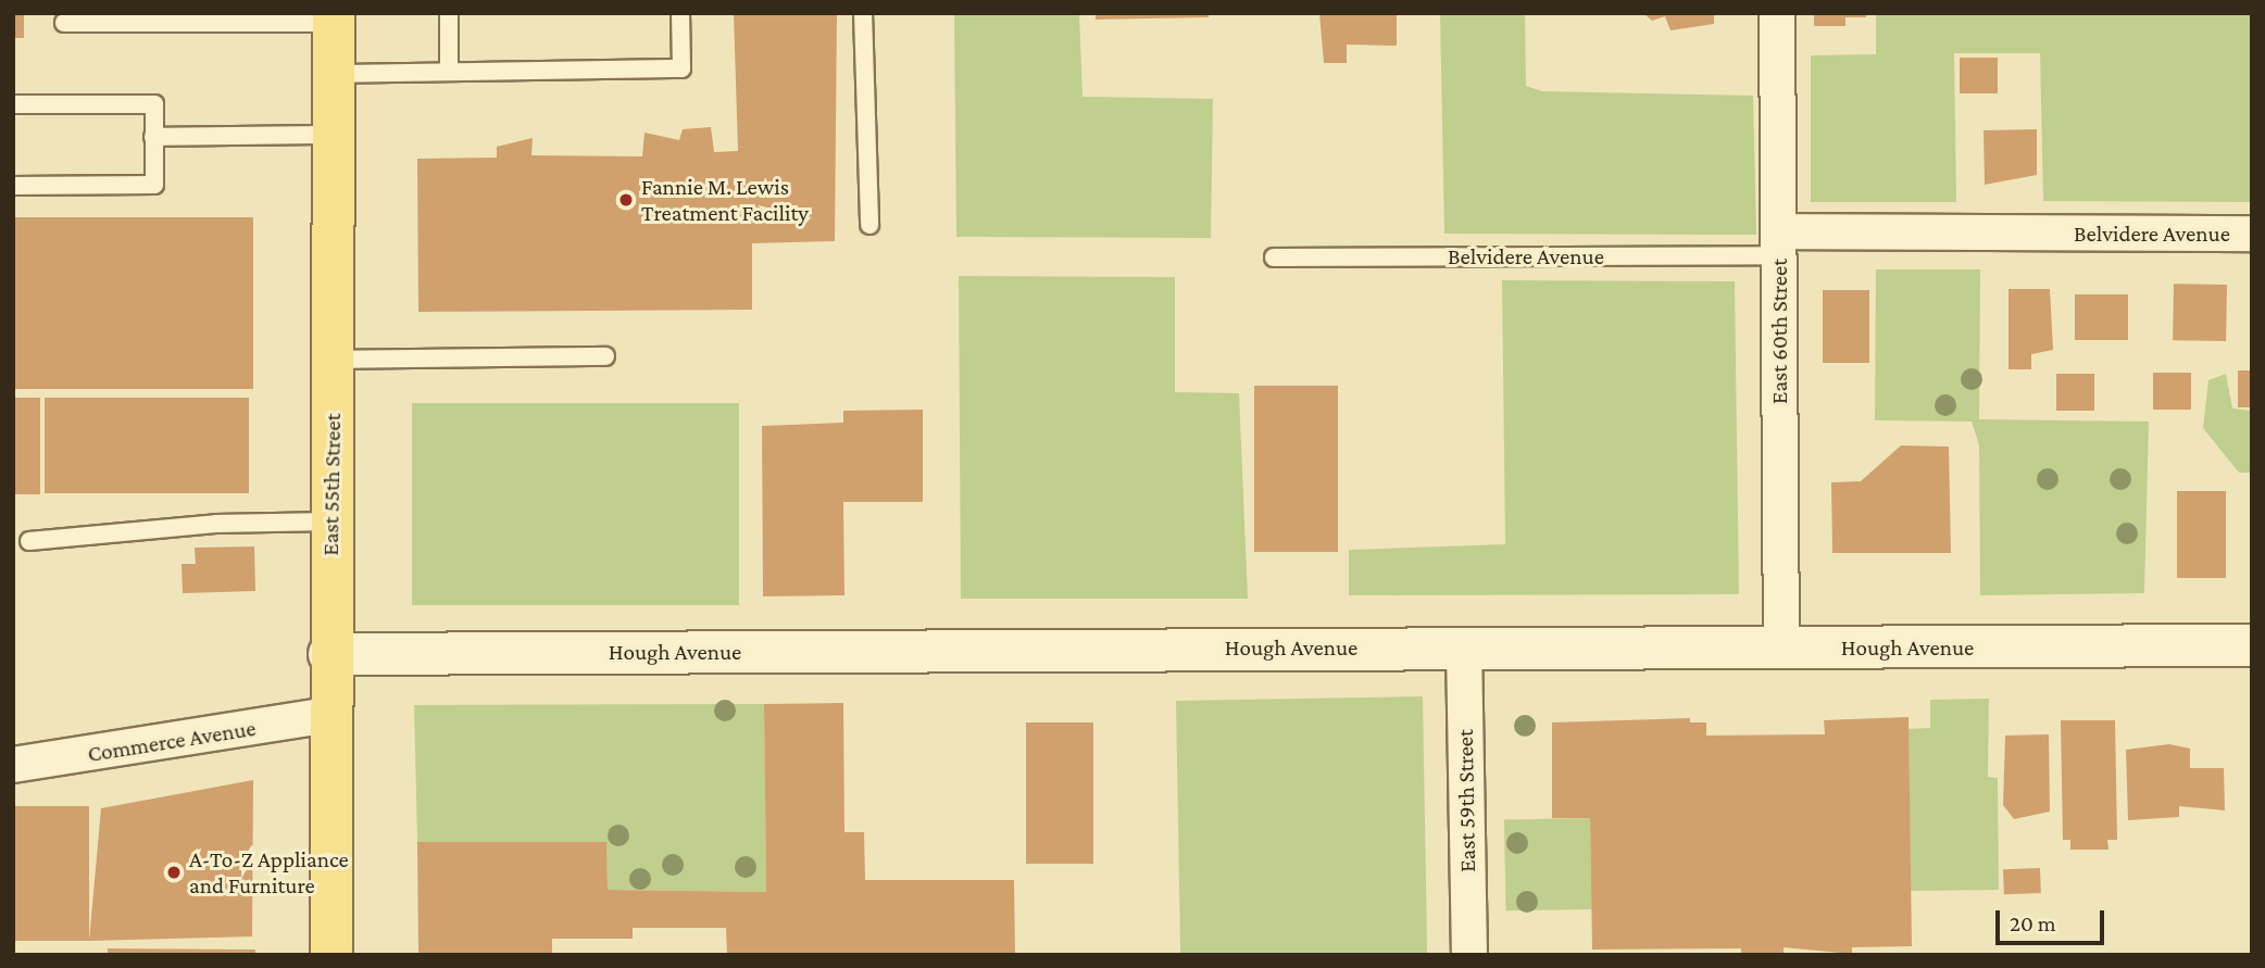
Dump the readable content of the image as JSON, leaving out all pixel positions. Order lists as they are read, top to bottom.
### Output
{
  "streets": {
    "main road": ["East 55th Street"],
    "street": [
      "Belvidere Avenue",
      "East 60th Street",
      "Hough Avenue",
      "Commerce Avenue",
      "East 59th Street"
    ]
  },
  "crossings": [
    ["Belvidere Avenue", "East 60th Street"],
    ["East 60th Street", "Hough Avenue"],
    ["East 55th Street", "Hough Avenue"],
    ["East 55th Street", "Commerce Avenue"],
    ["Hough Avenue", "East 59th Street"]
  ],
  "places": ["Fannie M. Lewis Treatment Facility", "A-To-Z Appliance and Furniture"],
  "scale_bar": "20 m"
}
